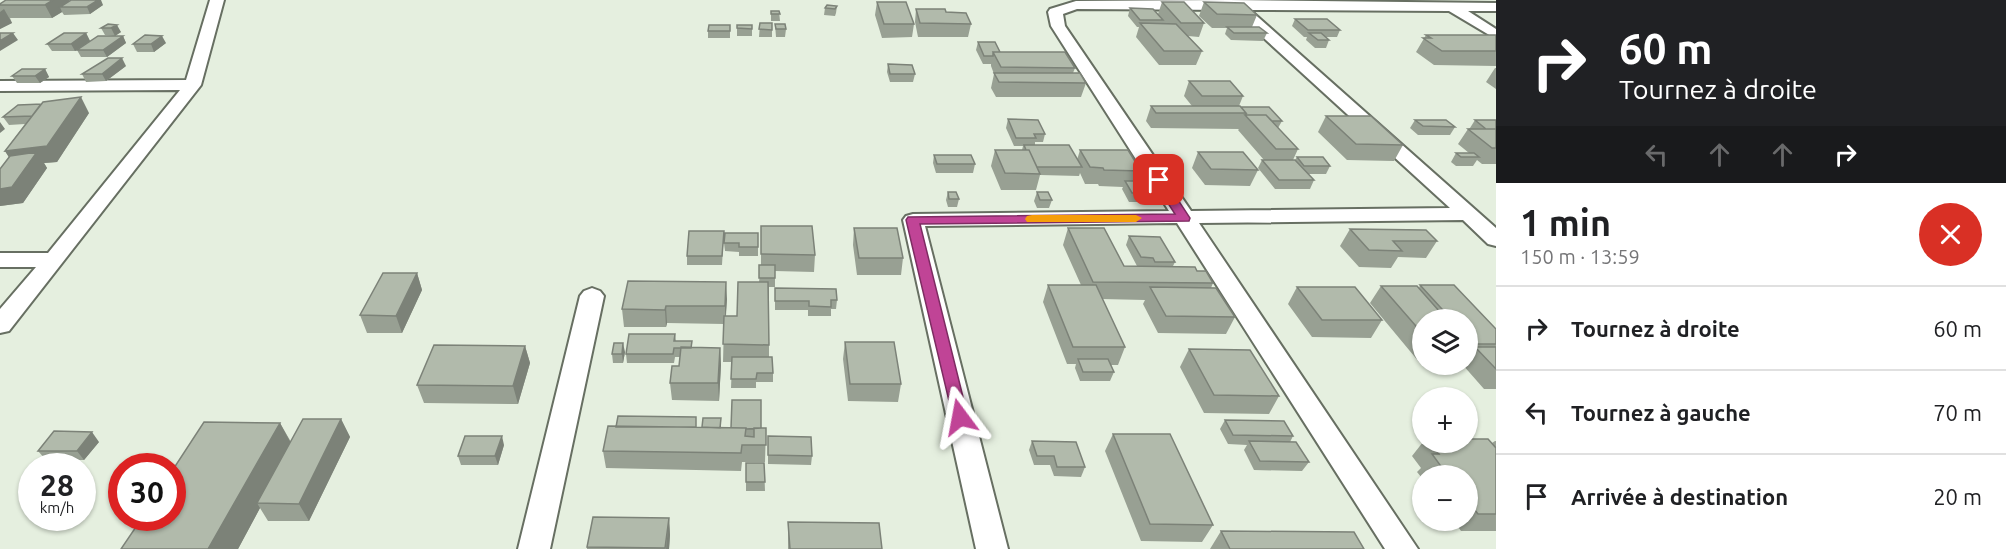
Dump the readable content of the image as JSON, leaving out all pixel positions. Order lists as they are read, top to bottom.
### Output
{
  "page": {
    "turn": ["60 m", "Tournez à droite"],
    "heading": ["1 min", "150 m · 13:59"],
    "list": [
      {
        "name": "Tournez à droite",
        "value": "60 m"
      },
      {
        "name": "Tournez à gauche",
        "value": "70 m"
      },
      {
        "name": "Arrivée à destination",
        "value": "20 m"
      }
    ],
    "map_buttons": ["+", "−"],
    "speed": "28 km/h",
    "limit": "30"
  }
}
